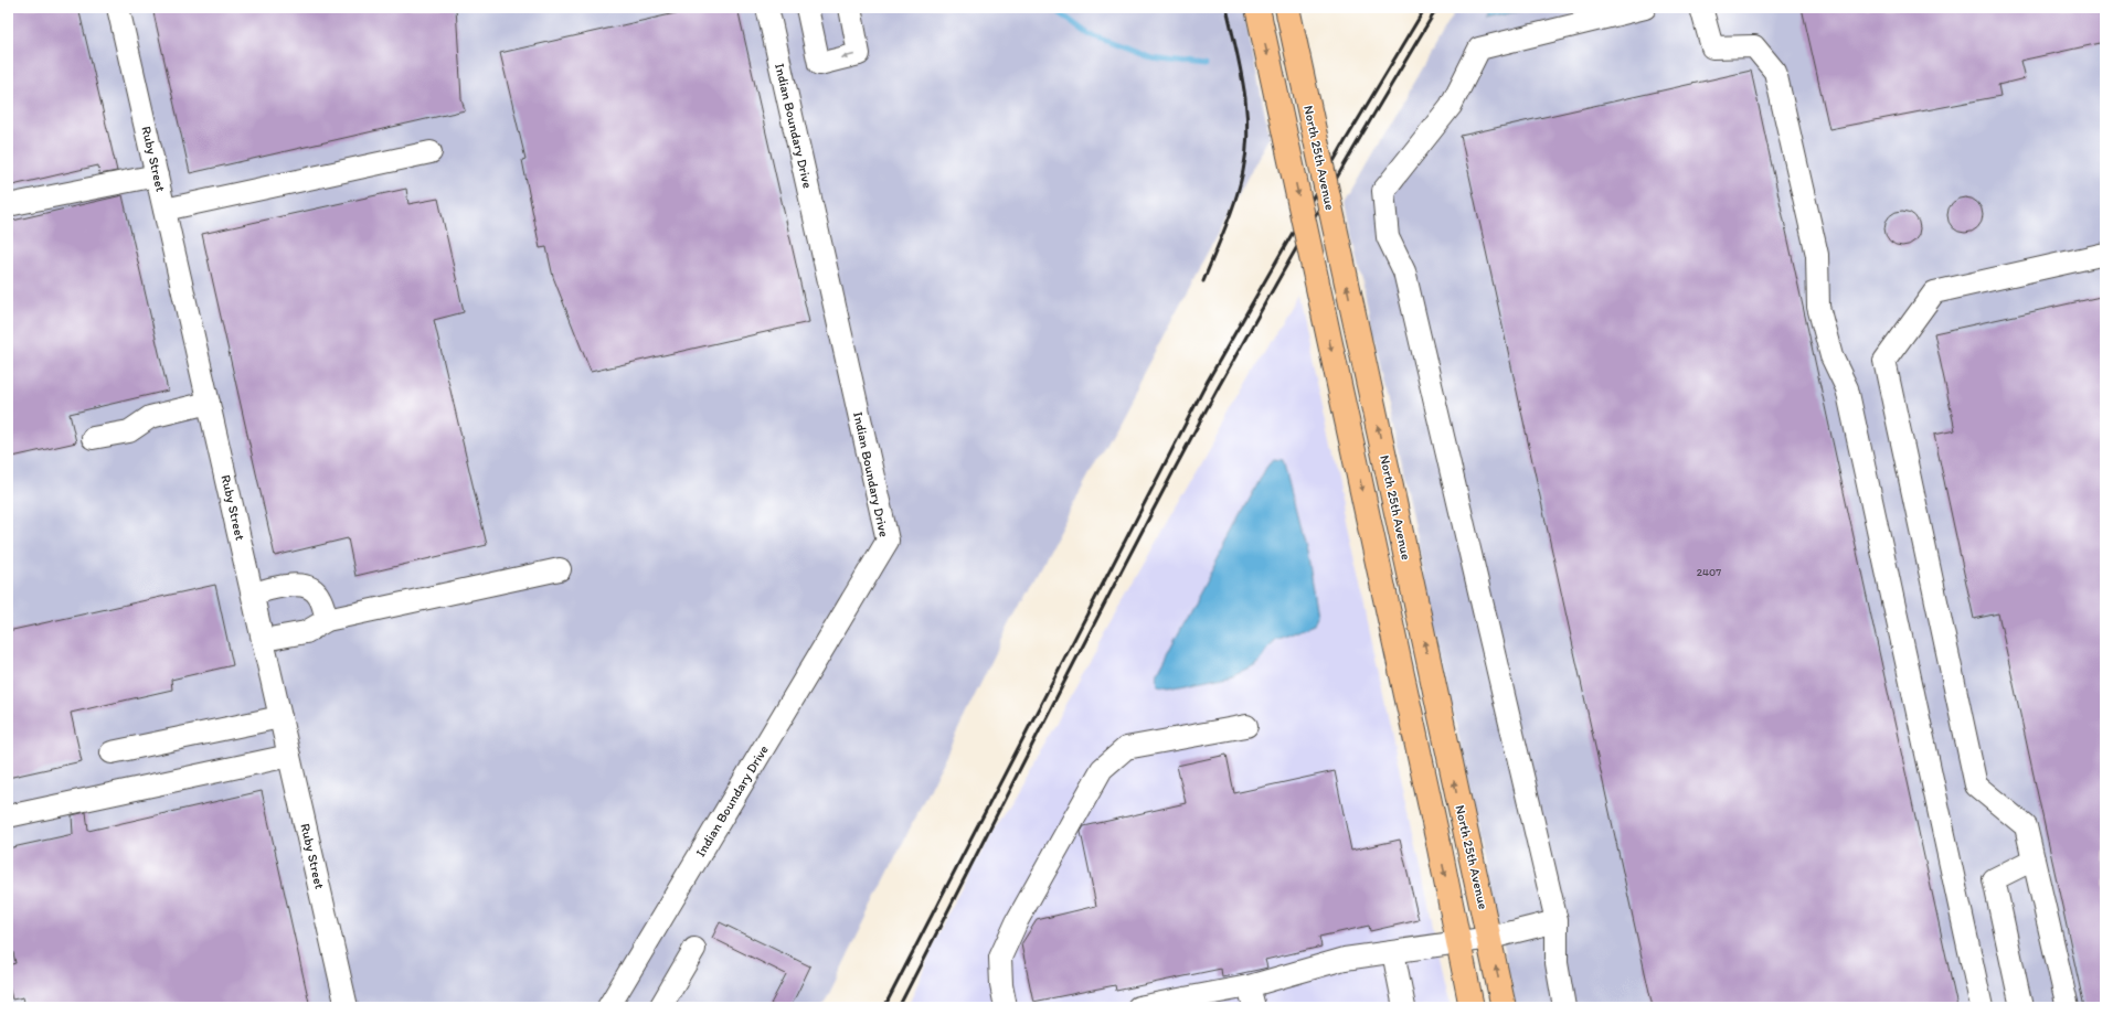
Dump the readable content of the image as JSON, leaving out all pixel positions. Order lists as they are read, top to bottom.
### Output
{
  "streets": {
    "main road": ["North 25th Avenue"],
    "street": ["Indian Boundary Drive", "Ruby Street"]
  },
  "house_numbers": ["2407"]
}
